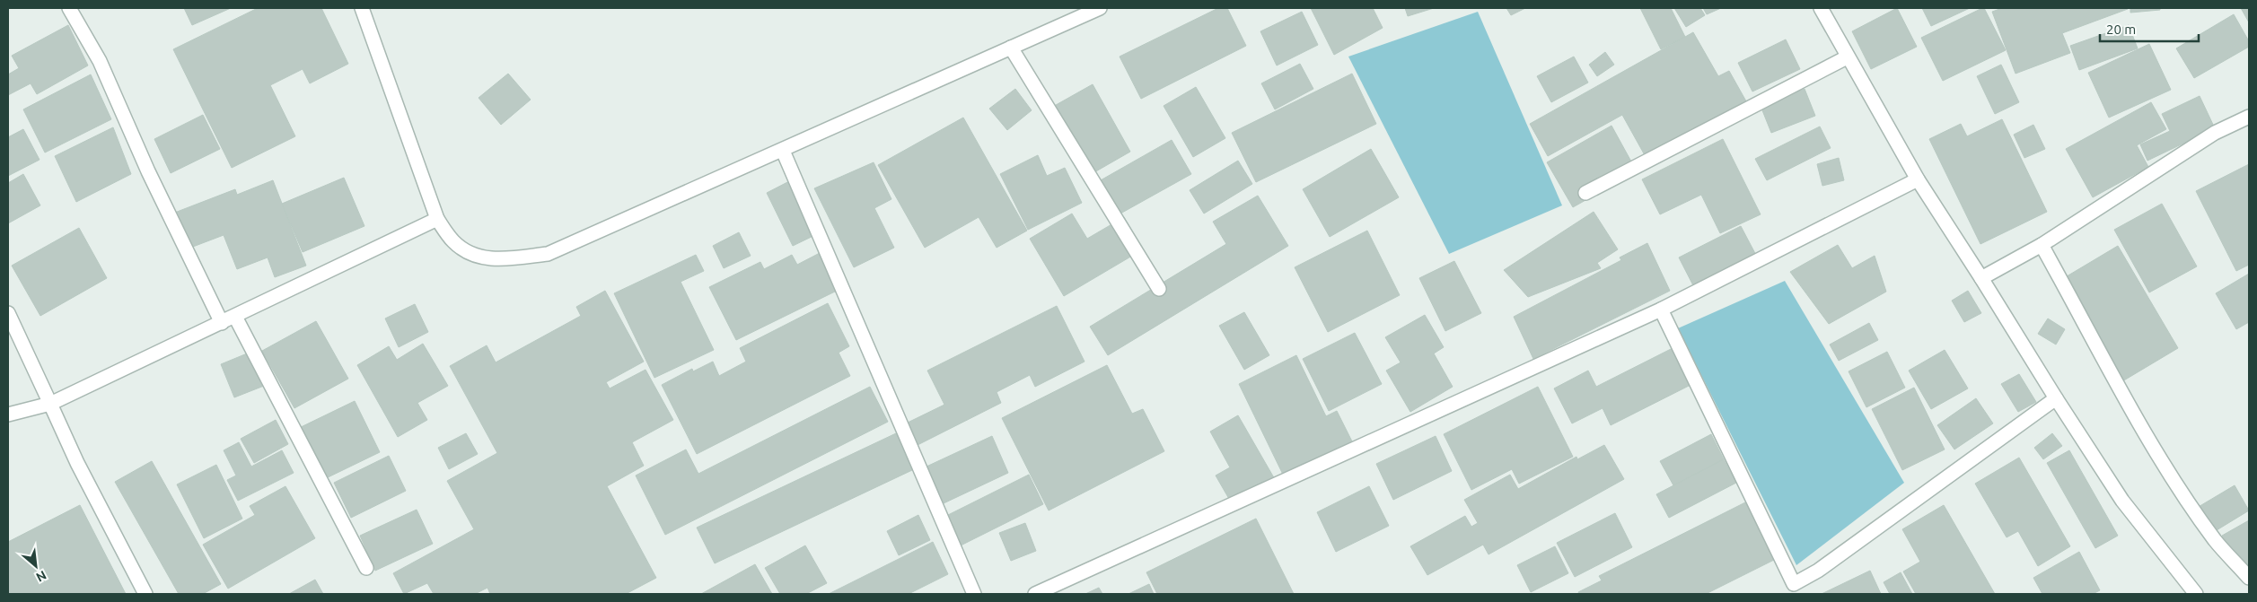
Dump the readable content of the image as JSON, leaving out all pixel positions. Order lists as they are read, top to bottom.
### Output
{
  "scale_bar": "20 m",
  "north": "bottom right"
}
